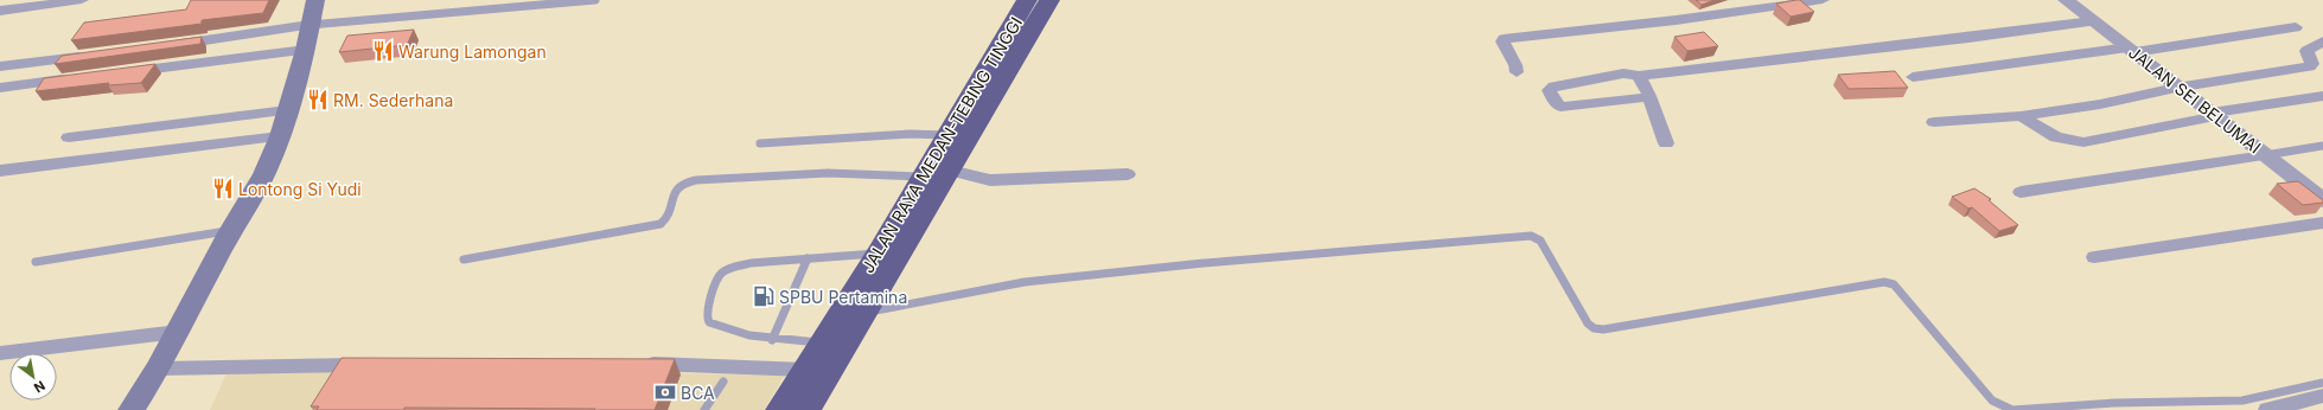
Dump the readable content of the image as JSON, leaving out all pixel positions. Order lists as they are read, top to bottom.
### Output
{
  "streets": {
    "highway": ["JALAN RAYA MEDAN-TEBING TINGGI"],
    "street": ["JALAN SEI BELUMAI"]
  },
  "places": {
    "restaurant": ["Warung Lamongan", "RM. Sederhana", "Lontong Si Yudi"],
    "fuel station": ["SPBU Pertamina"],
    "bank": ["BCA"]
  },
  "north": "bottom right"
}
